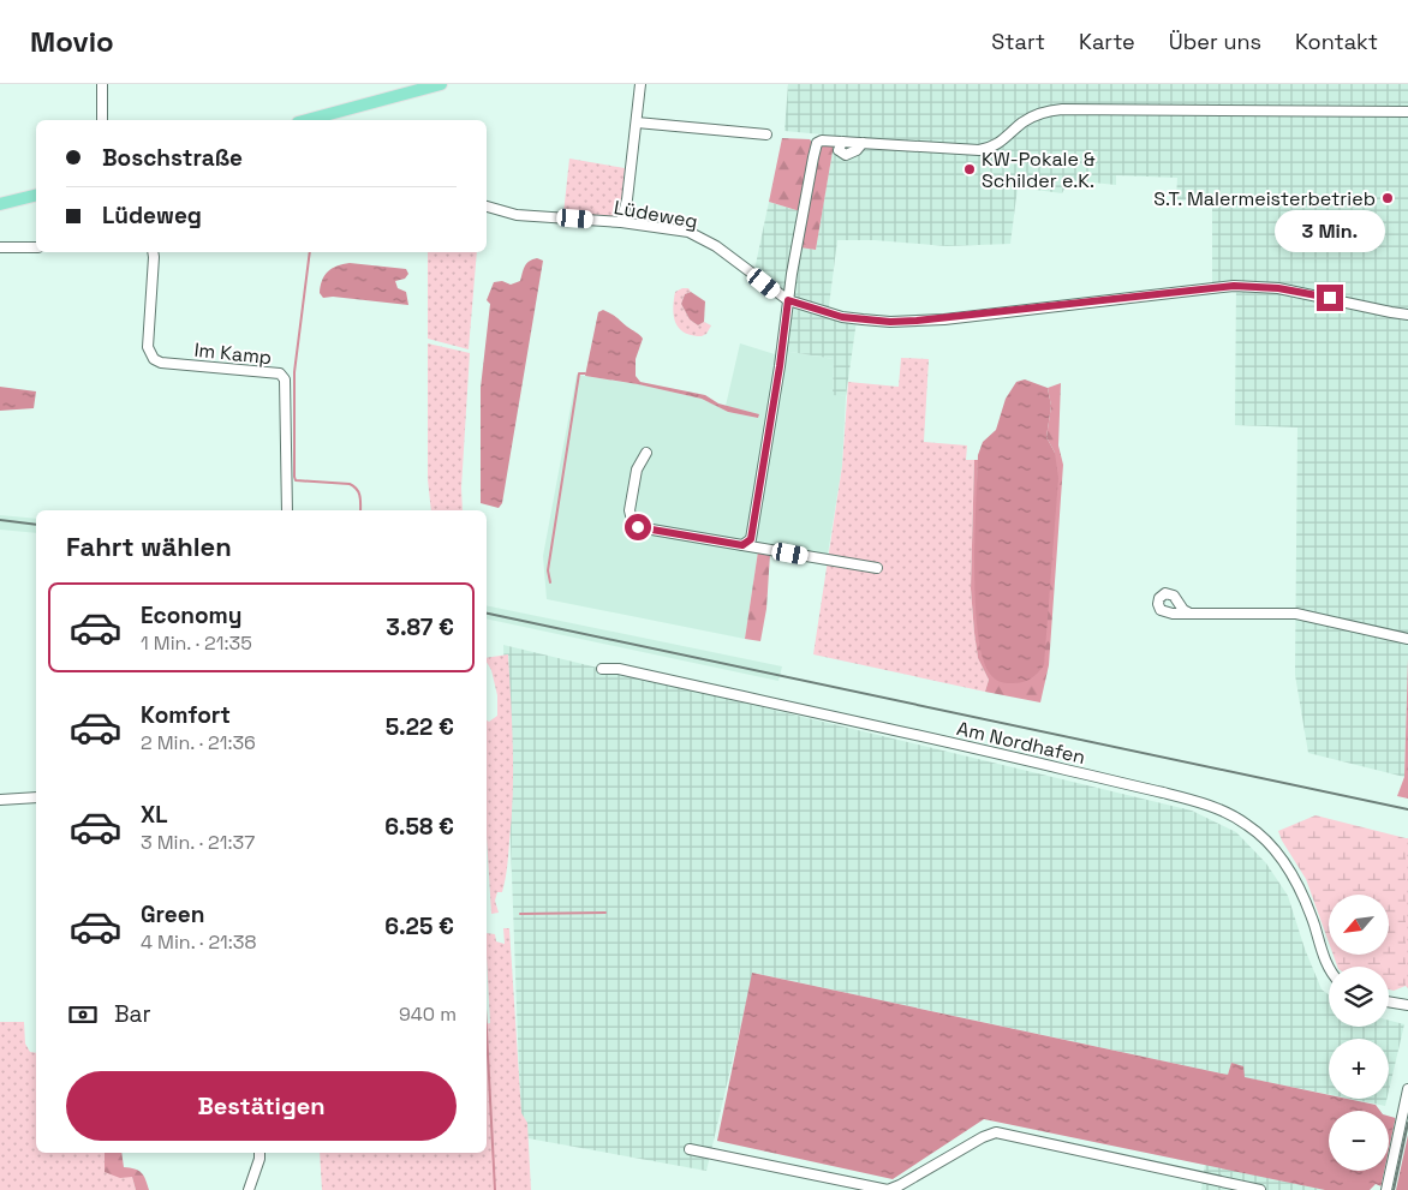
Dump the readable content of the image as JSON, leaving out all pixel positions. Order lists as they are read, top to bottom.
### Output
{
  "streets": {
    "street": ["Lüdeweg", "Im Kamp", "Am Nordhafen"]
  },
  "places": ["KW-Pokale & Schilder e.K.", "S.T. Malermeisterbetrieb"],
  "north": "bottom left",
  "page": {
    "header": "Movio",
    "nav": [
      "Start",
      "Karte",
      "Über uns",
      "Kontakt"
    ],
    "banner": ["Boschstraße", "Lüdeweg"],
    "bubble": "3 Min.",
    "heading": "Fahrt wählen",
    "list": [
      {
        "name": "Economy",
        "note": "1 Min. · 21:35",
        "value": "3.87 €"
      },
      {
        "name": "Komfort",
        "note": "2 Min. · 21:36",
        "value": "5.22 €"
      },
      {
        "name": "XL",
        "note": "3 Min. · 21:37",
        "value": "6.58 €"
      },
      {
        "name": "Green",
        "note": "4 Min. · 21:38",
        "value": "6.25 €"
      }
    ],
    "map_buttons": ["+", "−"],
    "pay": ["Bar", "940 m"],
    "buttons": "Bestätigen"
  }
}
